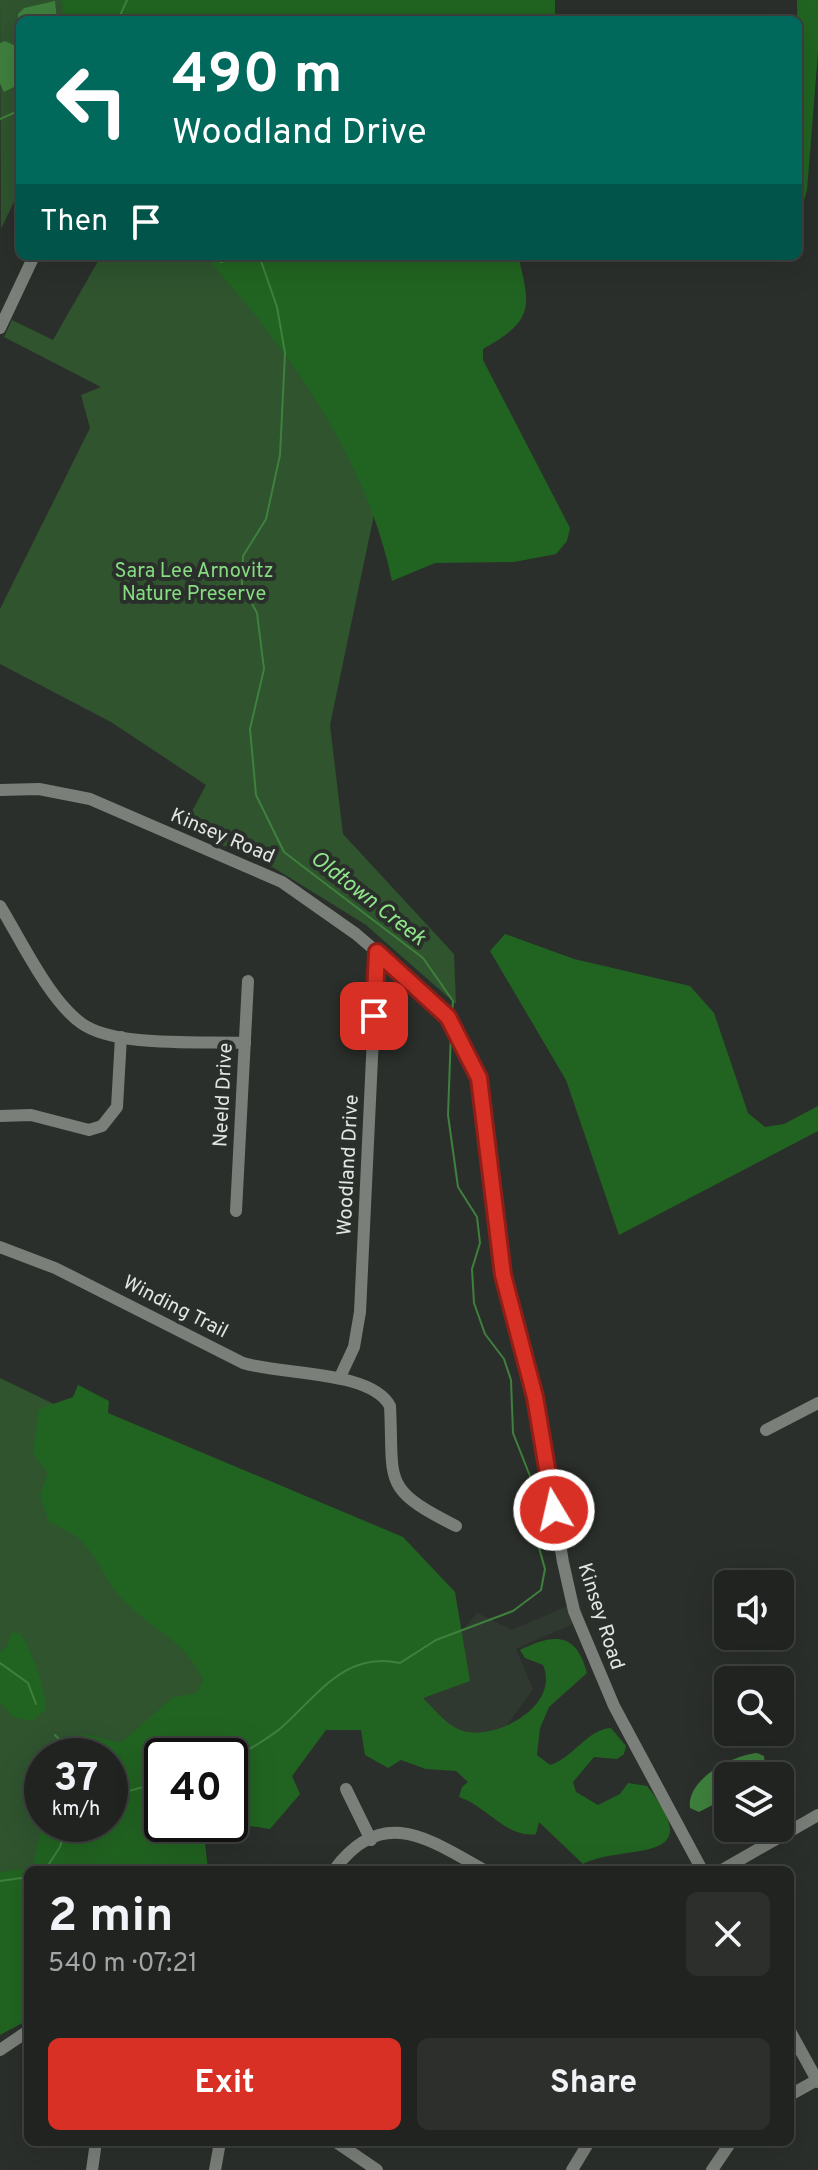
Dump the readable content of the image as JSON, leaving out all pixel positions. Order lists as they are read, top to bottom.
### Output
{
  "streets": {
    "street": [
      "Kinsey Road",
      "Neeld Drive",
      "Woodland Drive",
      "Winding Trail"
    ]
  },
  "crossings": [
    ["Kinsey Road", "Woodland Drive"],
    ["Woodland Drive", "Winding Trail"]
  ],
  "water": ["Oldtown Creek"],
  "parks": ["Sara Lee Arnovitz Nature Preserve"],
  "page": {
    "turn": ["490 m", "Woodland Drive"],
    "then": "Then",
    "speed": "37 km/h",
    "limit": "40",
    "heading": ["2 min", "540 m · 07:21"],
    "buttons": ["Exit", "Share"]
  }
}
